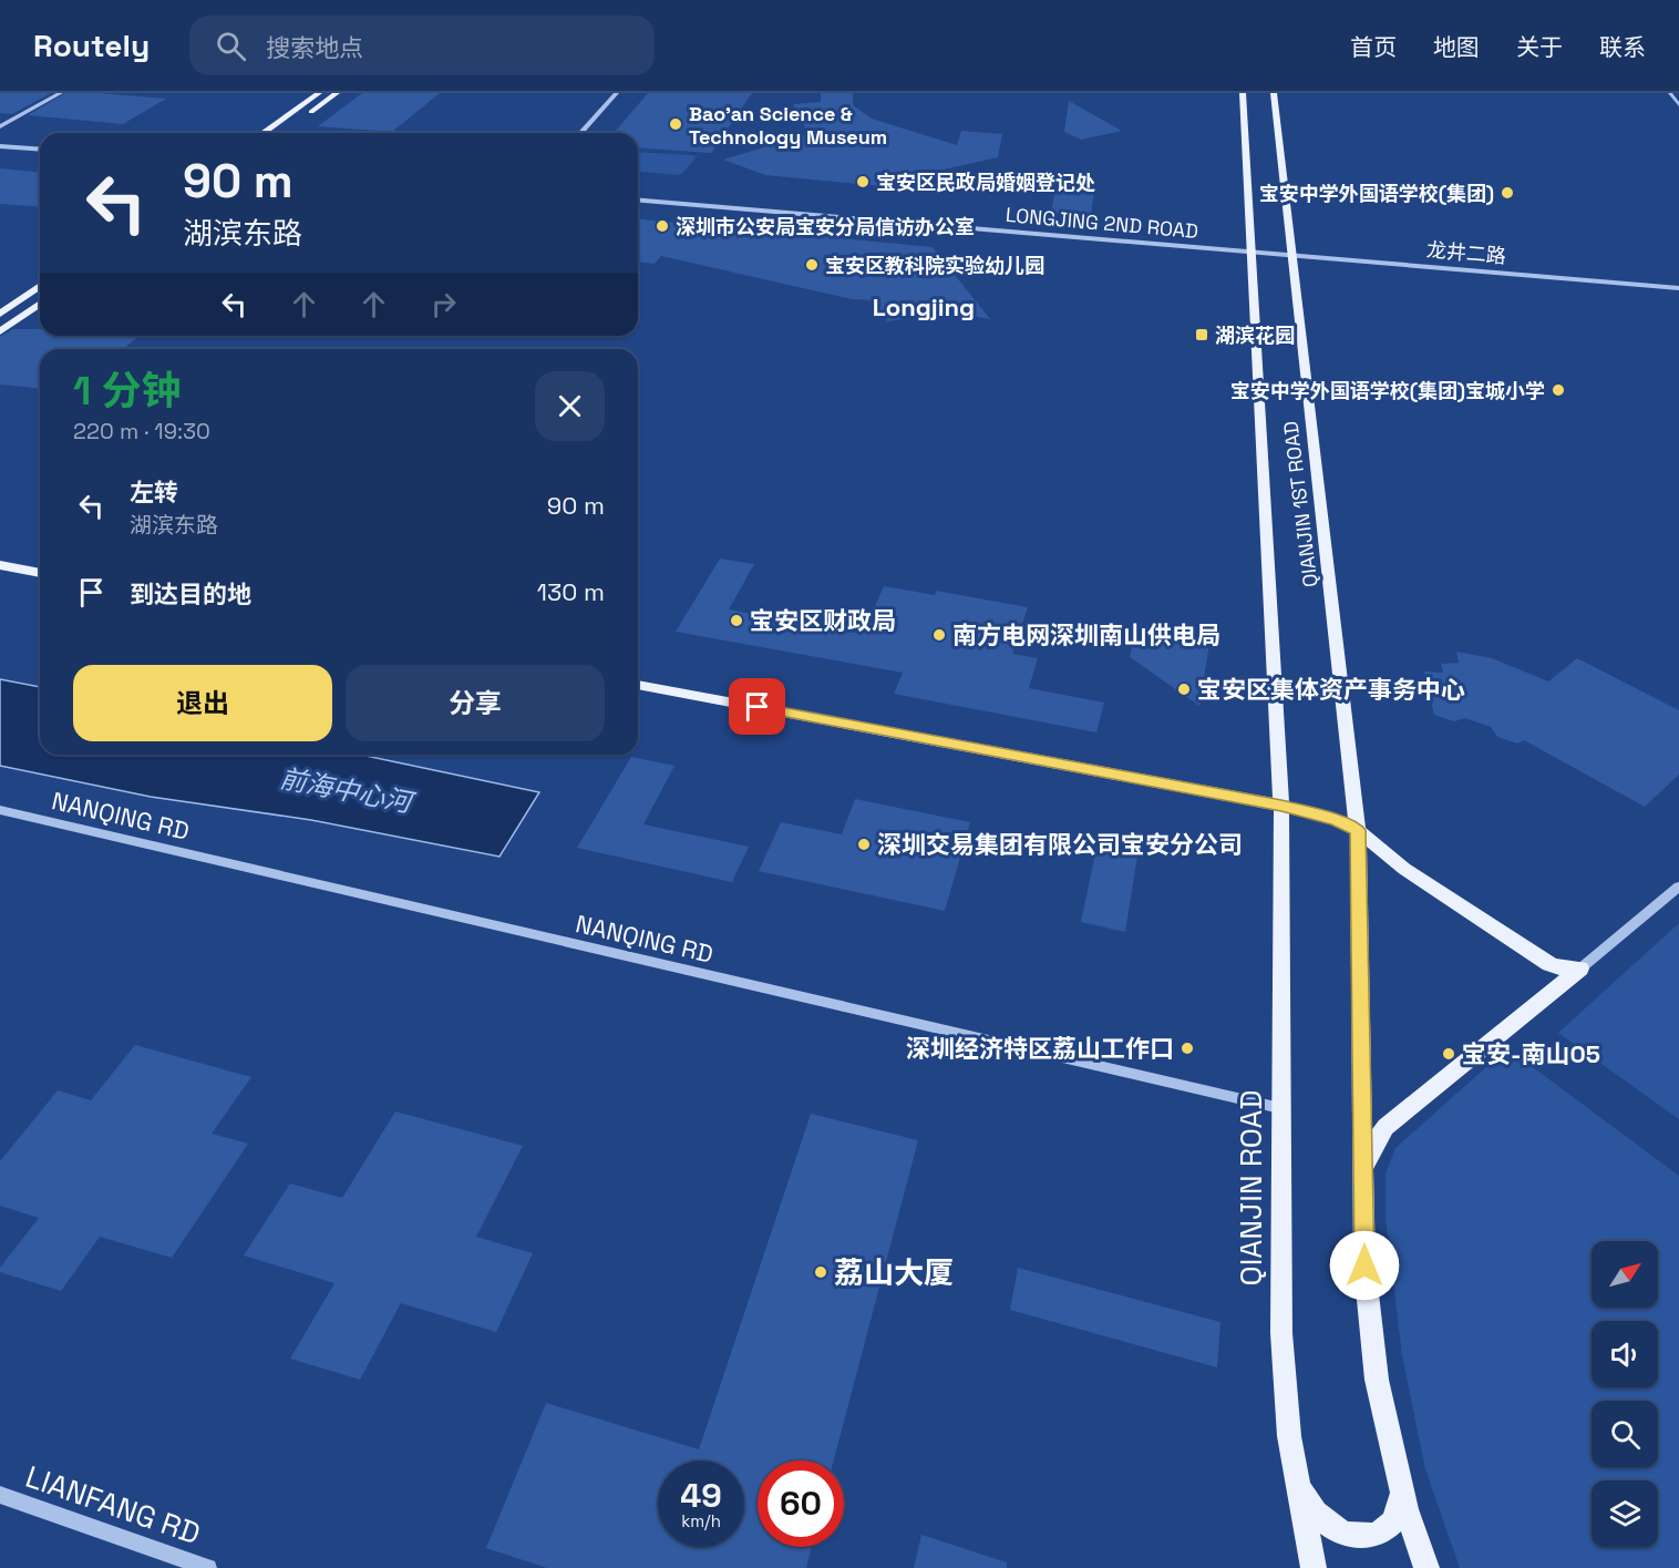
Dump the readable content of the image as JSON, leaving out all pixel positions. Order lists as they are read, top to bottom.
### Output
{
  "streets": {
    "main road": ["QIANJIN 1ST ROAD", "QIANJIN ROAD"],
    "street": [
      "LONGJING 2ND ROAD",
      "龙井二路",
      "NANQING RD",
      "LIANFANG RD"
    ]
  },
  "crossings": [
    ["LONGJING 2ND ROAD", "龙井二路"],
    ["LONGJING 2ND ROAD", "QIANJIN 1ST ROAD"],
    ["龙井二路", "QIANJIN 1ST ROAD"],
    ["QIANJIN 1ST ROAD", "QIANJIN ROAD"],
    ["NANQING RD", "QIANJIN ROAD"]
  ],
  "districts": ["Longjing"],
  "water": ["前海中心河"],
  "places": {
    "other": [
      "Bao’an Science & Technology Museum",
      "宝安区民政局婚姻登记处",
      "宝安中学外国语学校(集团)",
      "深圳市公安局宝安分局信访办公室",
      "宝安区教科院实验幼儿园",
      "宝安中学外国语学校(集团)宝城小学",
      "宝安区财政局",
      "南方电网深圳南山供电局",
      "宝安区集体资产事务中心",
      "深圳交易集团有限公司宝安分公司",
      "深圳经济特区荔山工作口",
      "宝安-南山05",
      "荔山大厦"
    ],
    "transit": ["湖滨花园"]
  },
  "north": "top right",
  "page": {
    "header": "Routely",
    "search": "搜索地点",
    "nav": [
      "首页",
      "地图",
      "关于",
      "联系"
    ],
    "turn": ["90 m", "湖滨东路"],
    "heading": ["1 分钟", "220 m · 19:30"],
    "list": [
      {
        "name": "左转",
        "note": "湖滨东路",
        "value": "90 m"
      },
      {
        "name": "到达目的地",
        "value": "130 m"
      }
    ],
    "buttons": ["退出", "分享"],
    "speed": "49 km/h",
    "limit": "60"
  }
}
